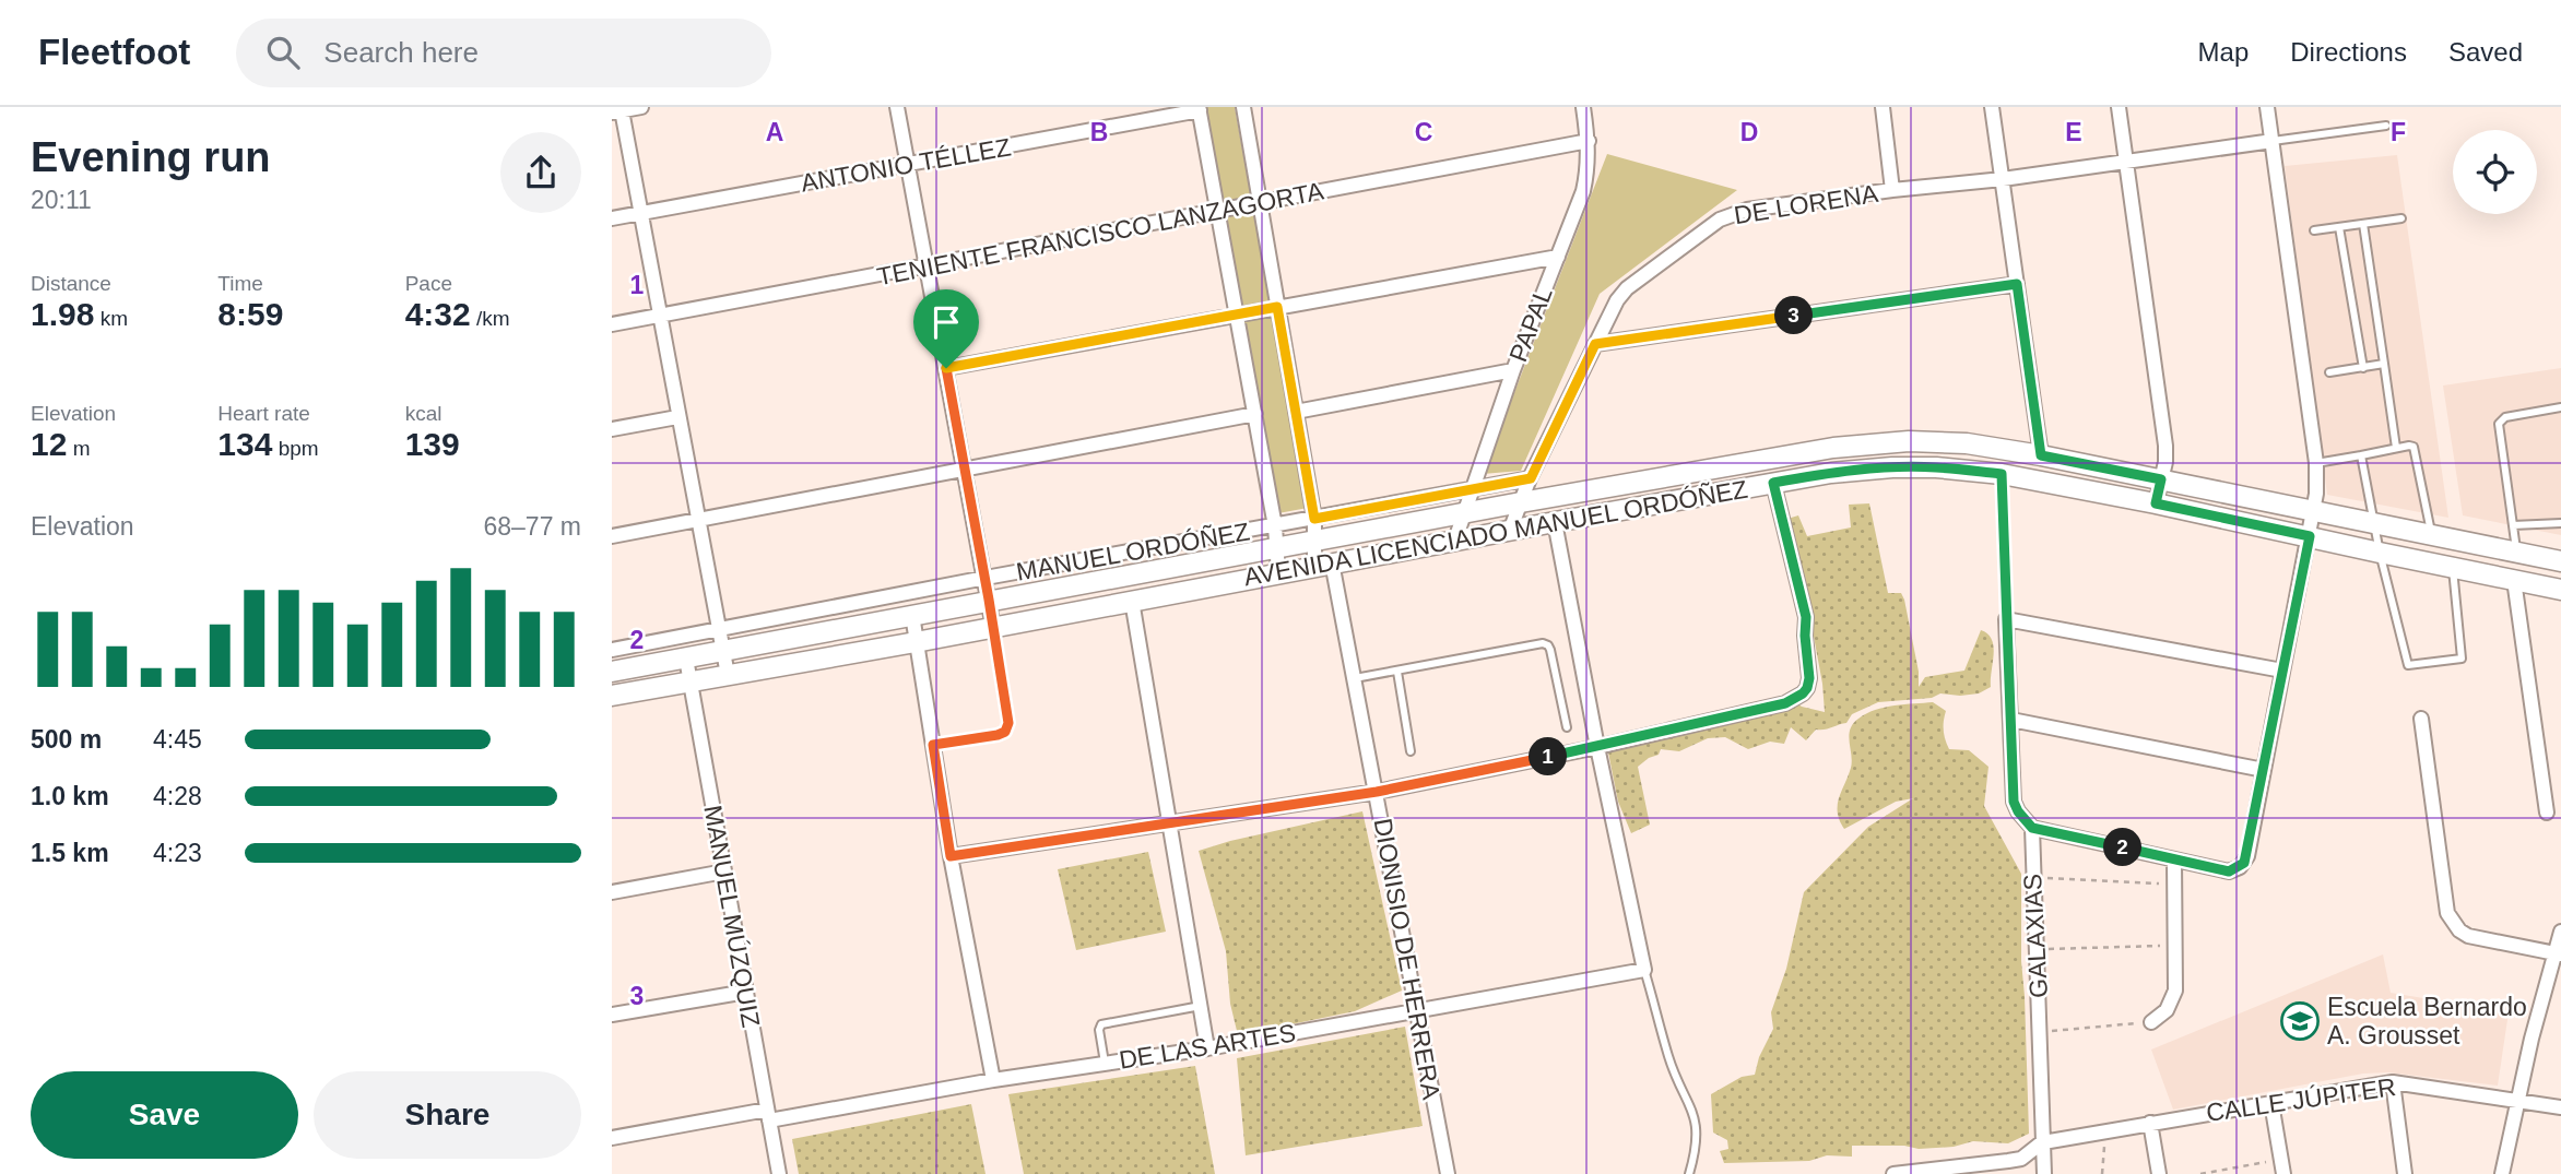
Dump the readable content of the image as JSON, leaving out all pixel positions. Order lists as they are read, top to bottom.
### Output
{
  "streets": {
    "main road": ["AVENIDA LICENCIADO MANUEL ORDÓÑEZ"],
    "street": [
      "ANTONIO TÉLLEZ",
      "DE LORENA",
      "TENIENTE FRANCISCO LANZAGORTA",
      "PAPAL",
      "MANUEL ORDÓÑEZ",
      "MANUEL MÚZQUIZ",
      "GALAXIAS",
      "DIONISIO DE HERRERA",
      "DE LAS ARTES",
      "CALLE JÚPITER"
    ]
  },
  "crossings": [
    ["DE LORENA", "AVENIDA LICENCIADO MANUEL ORDÓÑEZ"],
    ["DE LORENA", "MANUEL ORDÓÑEZ"],
    ["TENIENTE FRANCISCO LANZAGORTA", "PAPAL"],
    ["TENIENTE FRANCISCO LANZAGORTA", "DIONISIO DE HERRERA"],
    ["PAPAL", "AVENIDA LICENCIADO MANUEL ORDÓÑEZ"],
    ["PAPAL", "MANUEL ORDÓÑEZ"],
    ["AVENIDA LICENCIADO MANUEL ORDÓÑEZ", "MANUEL MÚZQUIZ"],
    ["AVENIDA LICENCIADO MANUEL ORDÓÑEZ", "DIONISIO DE HERRERA"],
    ["MANUEL ORDÓÑEZ", "DIONISIO DE HERRERA"],
    ["MANUEL MÚZQUIZ", "DE LAS ARTES"],
    ["GALAXIAS", "CALLE JÚPITER"],
    ["DIONISIO DE HERRERA", "DE LAS ARTES"]
  ],
  "places": {
    "school or university": ["Escuela Bernardo A. Grousset"]
  },
  "page": {
    "header": "Fleetfoot",
    "search": "Search here",
    "nav": ["Map", "Directions", "Saved"],
    "heading": ["Evening run", "20:11"],
    "stats": [
      ["Distance", "1.98 km"],
      ["Time", "8:59"],
      ["Pace", "4:32 /km"],
      ["Elevation", "12 m"],
      ["Heart rate", "134 bpm"],
      ["kcal", "139"]
    ],
    "pins": ["3", "1", "2"],
    "chart": ["Elevation", "68–77 m"],
    "list": [
      {
        "name": "500 m",
        "note": "4:45"
      },
      {
        "name": "1.0 km",
        "note": "4:28"
      },
      {
        "name": "1.5 km",
        "note": "4:23"
      }
    ],
    "buttons": ["Save", "Share"]
  },
  "grid": {
    "columns": [
      "A",
      "B",
      "C",
      "D",
      "E",
      "F"
    ],
    "rows": ["1", "2", "3"]
  }
}
